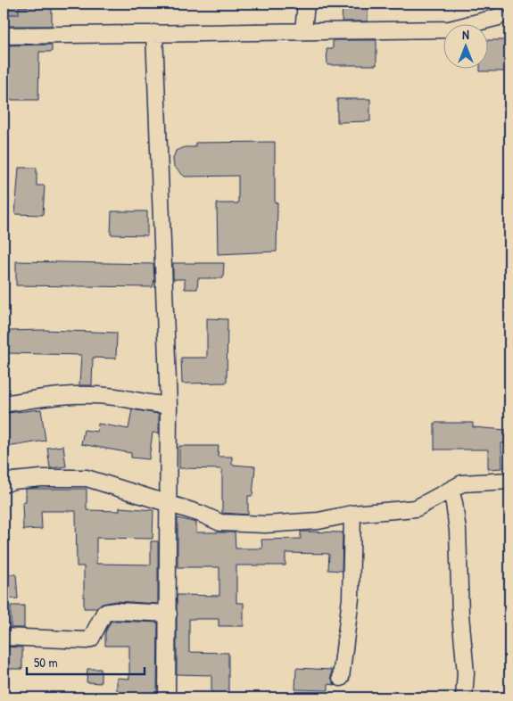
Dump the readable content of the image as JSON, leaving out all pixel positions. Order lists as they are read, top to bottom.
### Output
{
  "scale_bar": "50 m",
  "north": "top"
}
